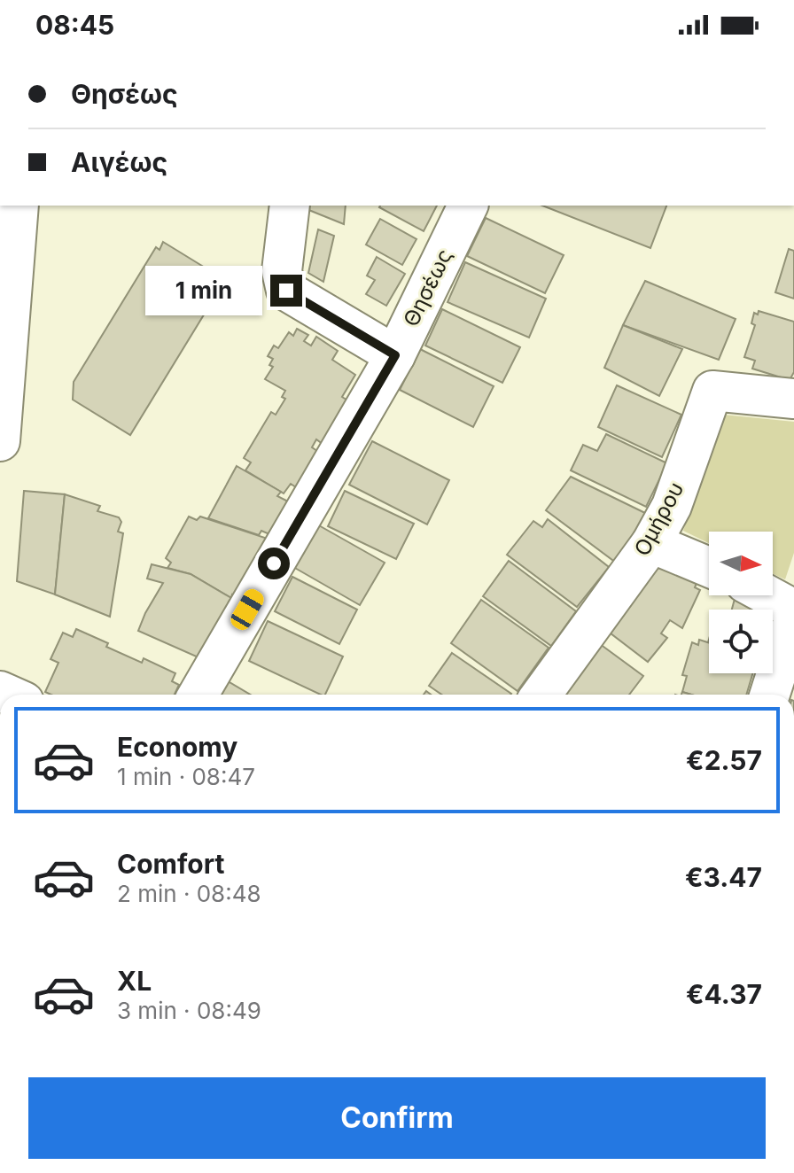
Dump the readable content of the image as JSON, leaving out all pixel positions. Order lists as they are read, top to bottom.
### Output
{
  "streets": {
    "street": ["Θησέως", "Ομήρου"]
  },
  "north": "right",
  "page": {
    "status": "08:45",
    "banner": ["Θησέως", "Αιγέως"],
    "bubble": "1 min",
    "list": [
      {
        "name": "Economy",
        "note": "1 min · 08:47",
        "value": "€2.57"
      },
      {
        "name": "Comfort",
        "note": "2 min · 08:48",
        "value": "€3.47"
      },
      {
        "name": "XL",
        "note": "3 min · 08:49",
        "value": "€4.37"
      }
    ],
    "buttons": "Confirm"
  }
}
